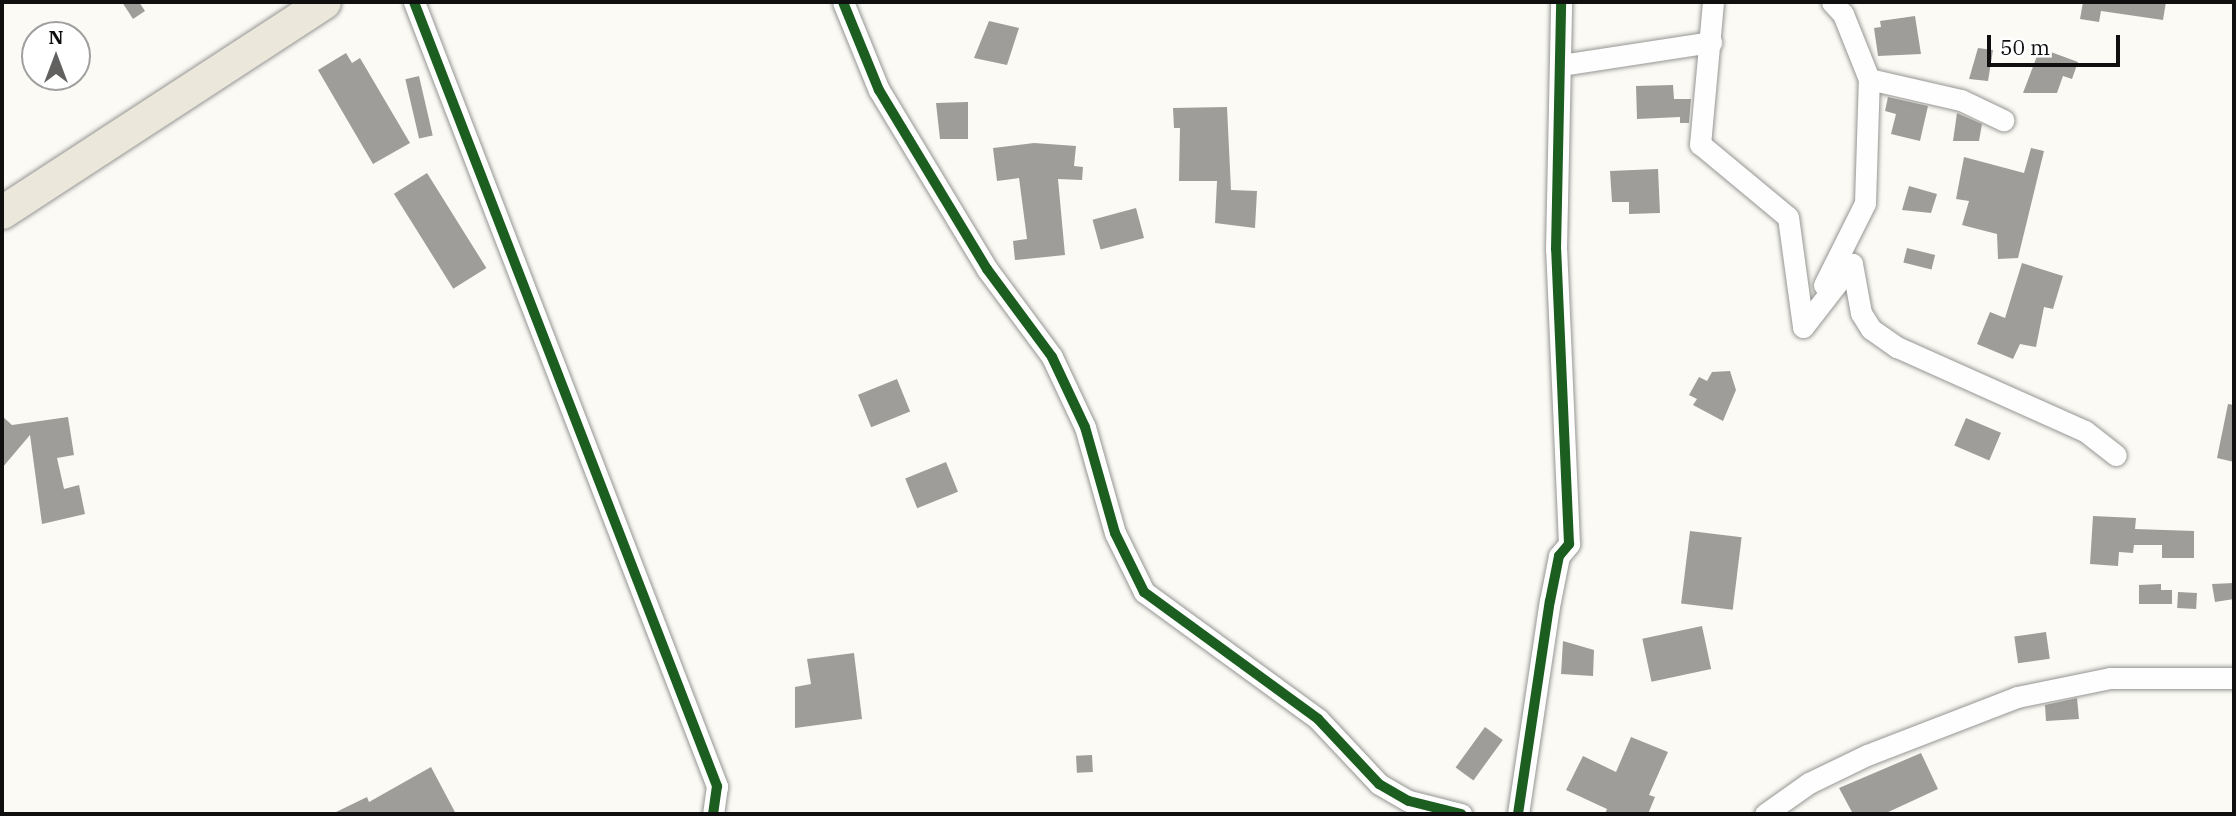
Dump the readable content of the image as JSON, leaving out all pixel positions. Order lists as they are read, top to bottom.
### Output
{
  "scale_bar": "50 m",
  "north": "top"
}
